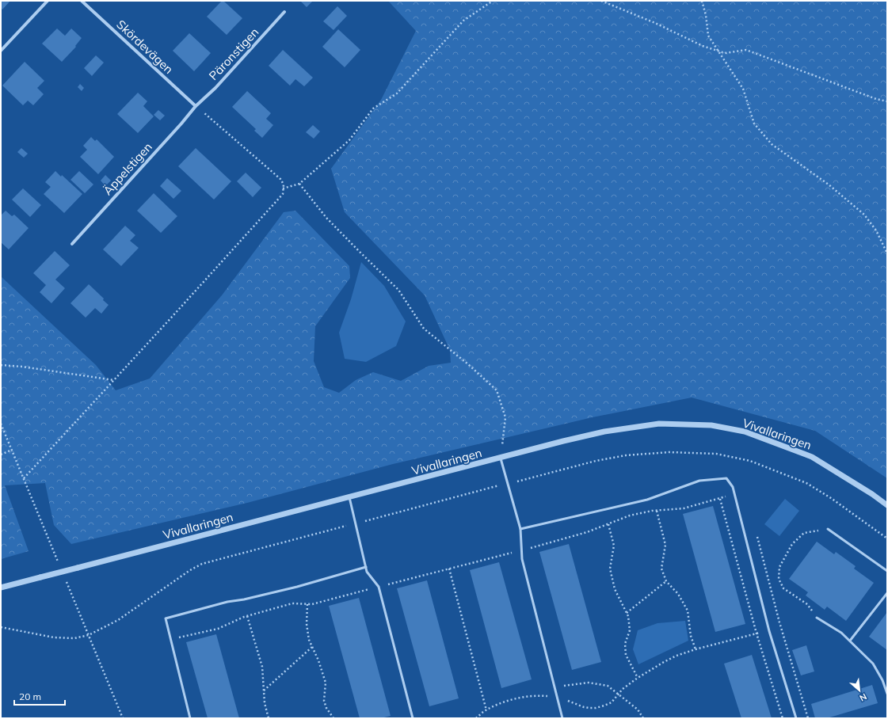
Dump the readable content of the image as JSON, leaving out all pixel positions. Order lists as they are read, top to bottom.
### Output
{
  "streets": {
    "street": [
      "Skördevägen",
      "Päronstigen",
      "Äppelstigen",
      "Vivallaringen"
    ]
  },
  "crossings": [
    ["Skördevägen", "Päronstigen"],
    ["Skördevägen", "Äppelstigen"],
    ["Päronstigen", "Äppelstigen"]
  ],
  "scale_bar": "20 m",
  "north": "bottom right"
}
